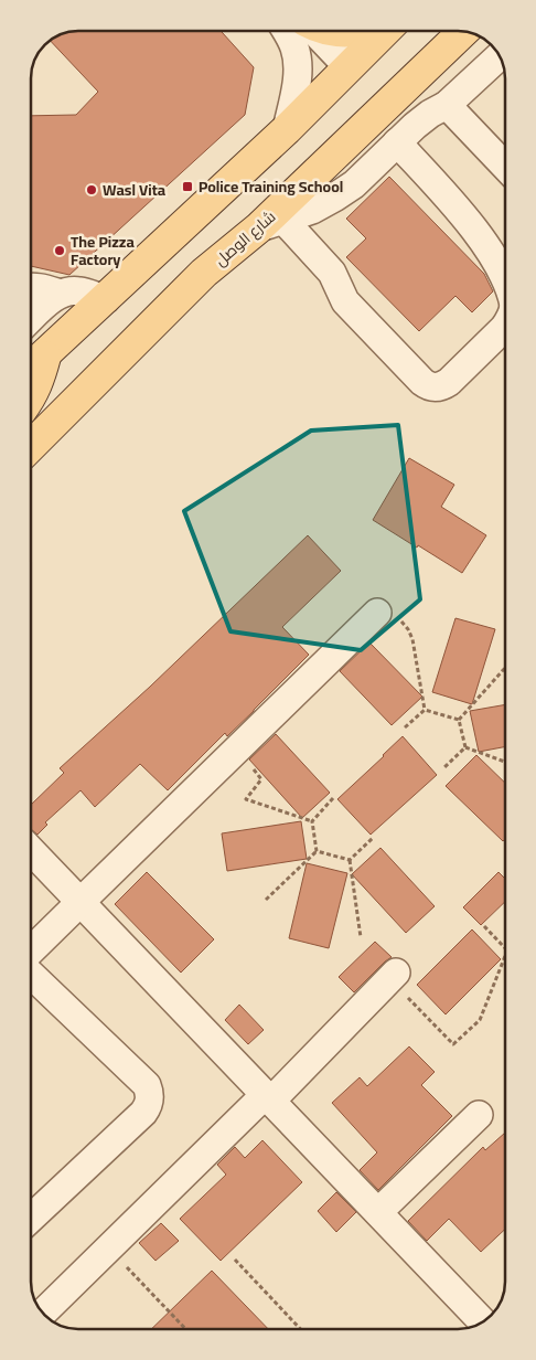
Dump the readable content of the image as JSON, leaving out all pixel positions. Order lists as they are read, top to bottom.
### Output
{
  "streets": {
    "main road": ["شارع الوصل"]
  },
  "places": {
    "transit": ["Police Training School"],
    "other": ["Wasl Vita", "The Pizza Factory"]
  }
}
